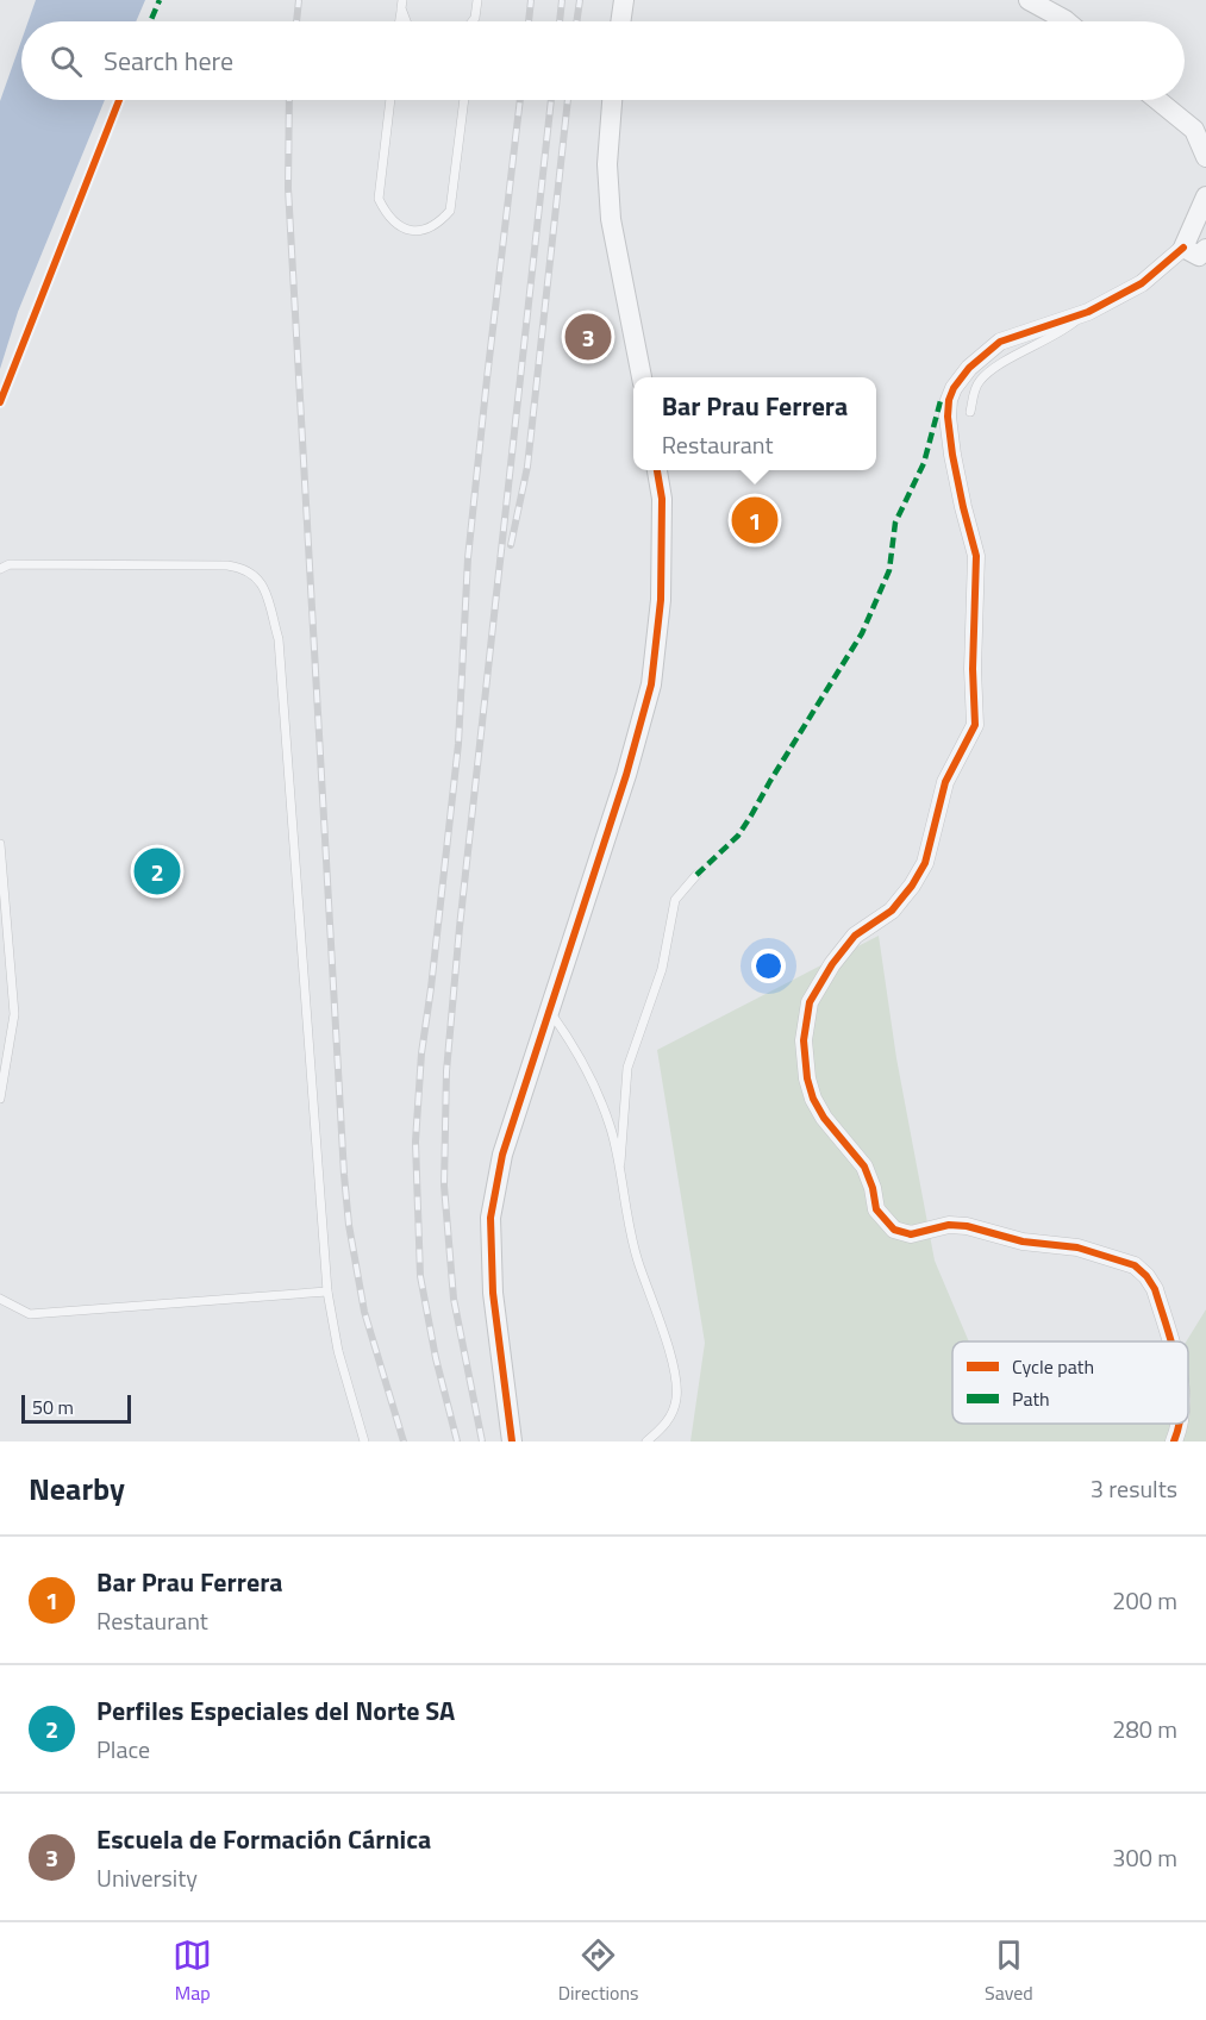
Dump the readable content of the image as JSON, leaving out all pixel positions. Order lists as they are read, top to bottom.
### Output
{
  "legend": ["Cycle path", "Path"],
  "scale_bar": "50 m",
  "page": {
    "search": "Search here",
    "pins": ["3", "1", "2"],
    "popup": ["Bar Prau Ferrera", "Restaurant"],
    "scale": "50 m",
    "heading": ["Nearby", "3 results"],
    "list": [
      {
        "mark": "1",
        "name": "Bar Prau Ferrera",
        "note": "Restaurant",
        "value": "200 m"
      },
      {
        "mark": "2",
        "name": "Perfiles Especiales del Norte SA",
        "note": "Place",
        "value": "280 m"
      },
      {
        "mark": "3",
        "name": "Escuela de Formación Cárnica",
        "note": "University",
        "value": "300 m"
      }
    ],
    "nav": ["Map", "Directions", "Saved"]
  }
}
